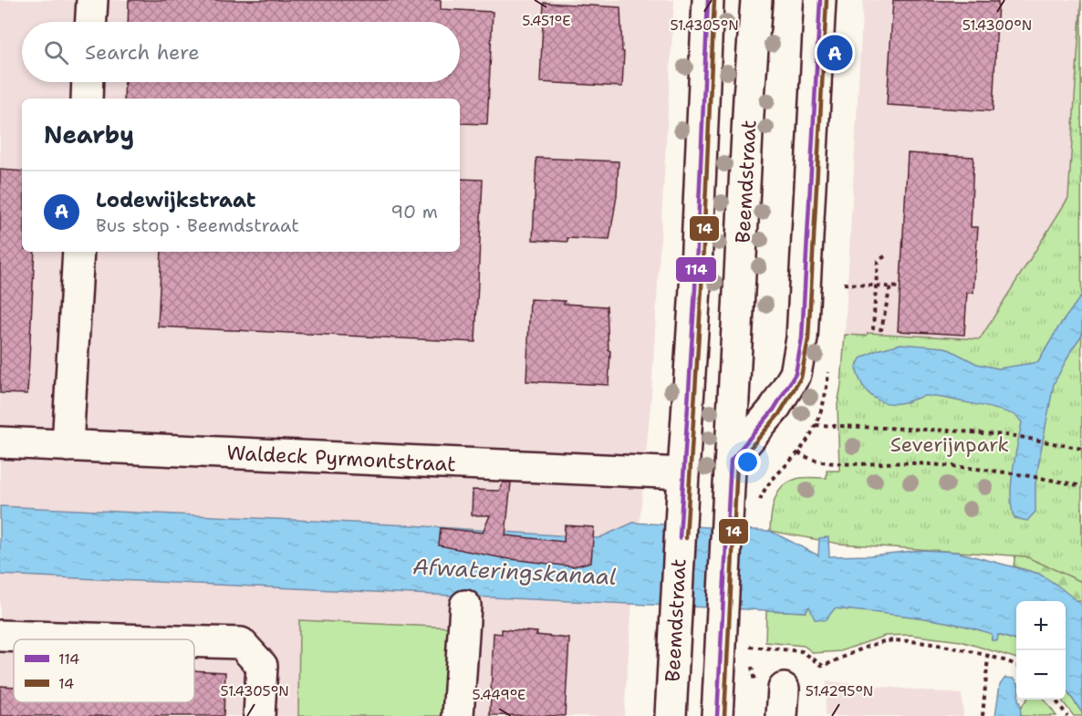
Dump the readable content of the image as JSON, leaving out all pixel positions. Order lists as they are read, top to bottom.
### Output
{
  "streets": {
    "main road": ["Beemdstraat", "Waldeck Pyrmontstraat"]
  },
  "crossings": [
    ["Beemdstraat", "Waldeck Pyrmontstraat"]
  ],
  "water": ["Afwateringskanaal"],
  "parks": ["Severijnpark"],
  "lines": ["transit line 114", "transit line 14"],
  "legend": ["114", "14"],
  "page": {
    "search": "Search here",
    "pins": "A",
    "heading": "Nearby",
    "list": [
      {
        "mark": "A",
        "name": "Lodewijkstraat",
        "note": "Bus stop · Beemdstraat",
        "value": "90 m"
      }
    ],
    "map_buttons": ["+", "−"]
  },
  "coordinates": [
    "5.451°E",
    "51.4305°N",
    "51.4300°N",
    "51.4295°N",
    "5.449°E"
  ]
}
